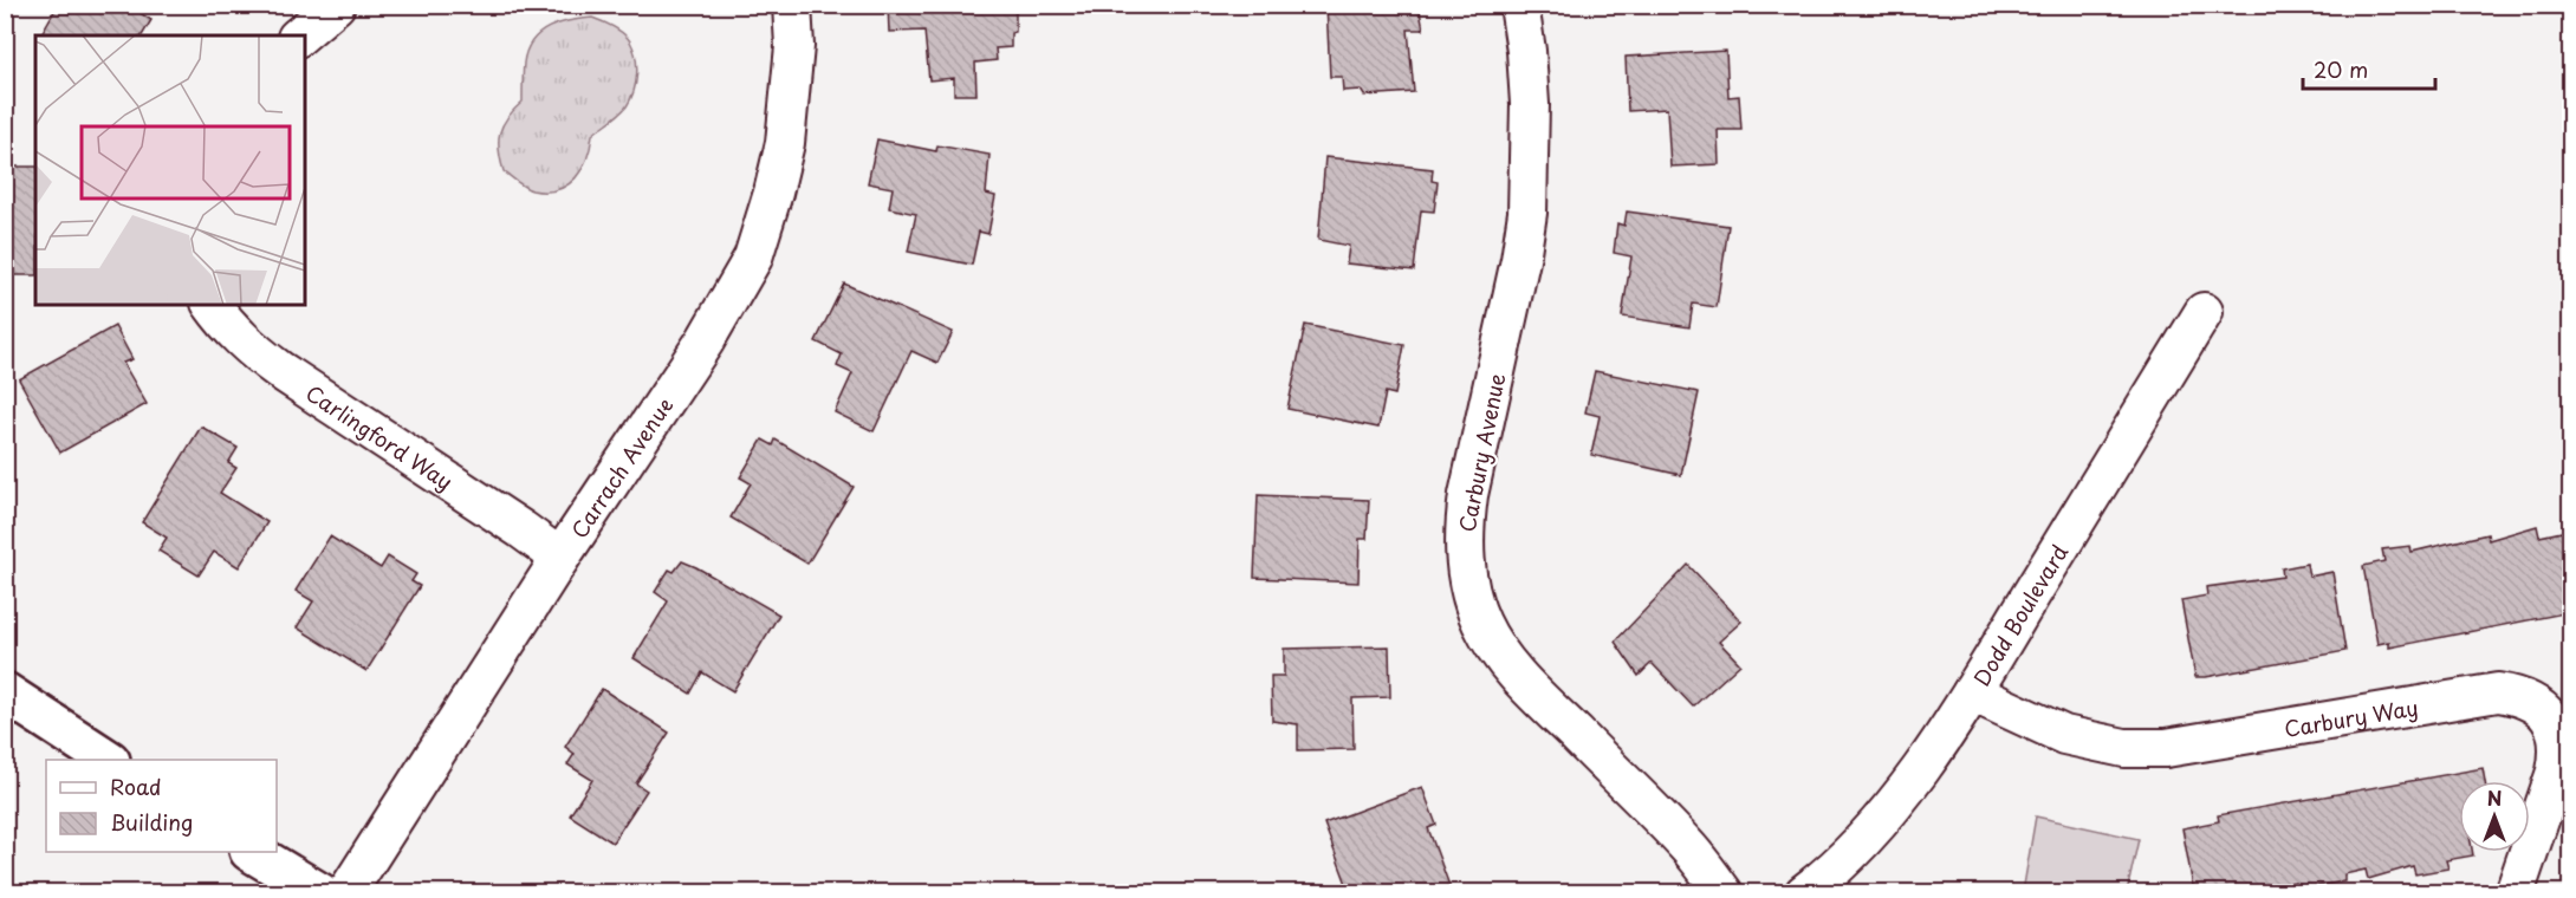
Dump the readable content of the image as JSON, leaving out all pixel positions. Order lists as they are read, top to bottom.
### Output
{
  "streets": {
    "street": [
      "Carlingford Way",
      "Carbury Avenue",
      "Carrach Avenue",
      "Dodd Boulevard",
      "Carbury Way"
    ]
  },
  "crossings": [
    ["Carlingford Way", "Carrach Avenue"],
    ["Dodd Boulevard", "Carbury Way"]
  ],
  "legend": ["Road", "Building"],
  "scale_bar": "20 m",
  "north": "top"
}
